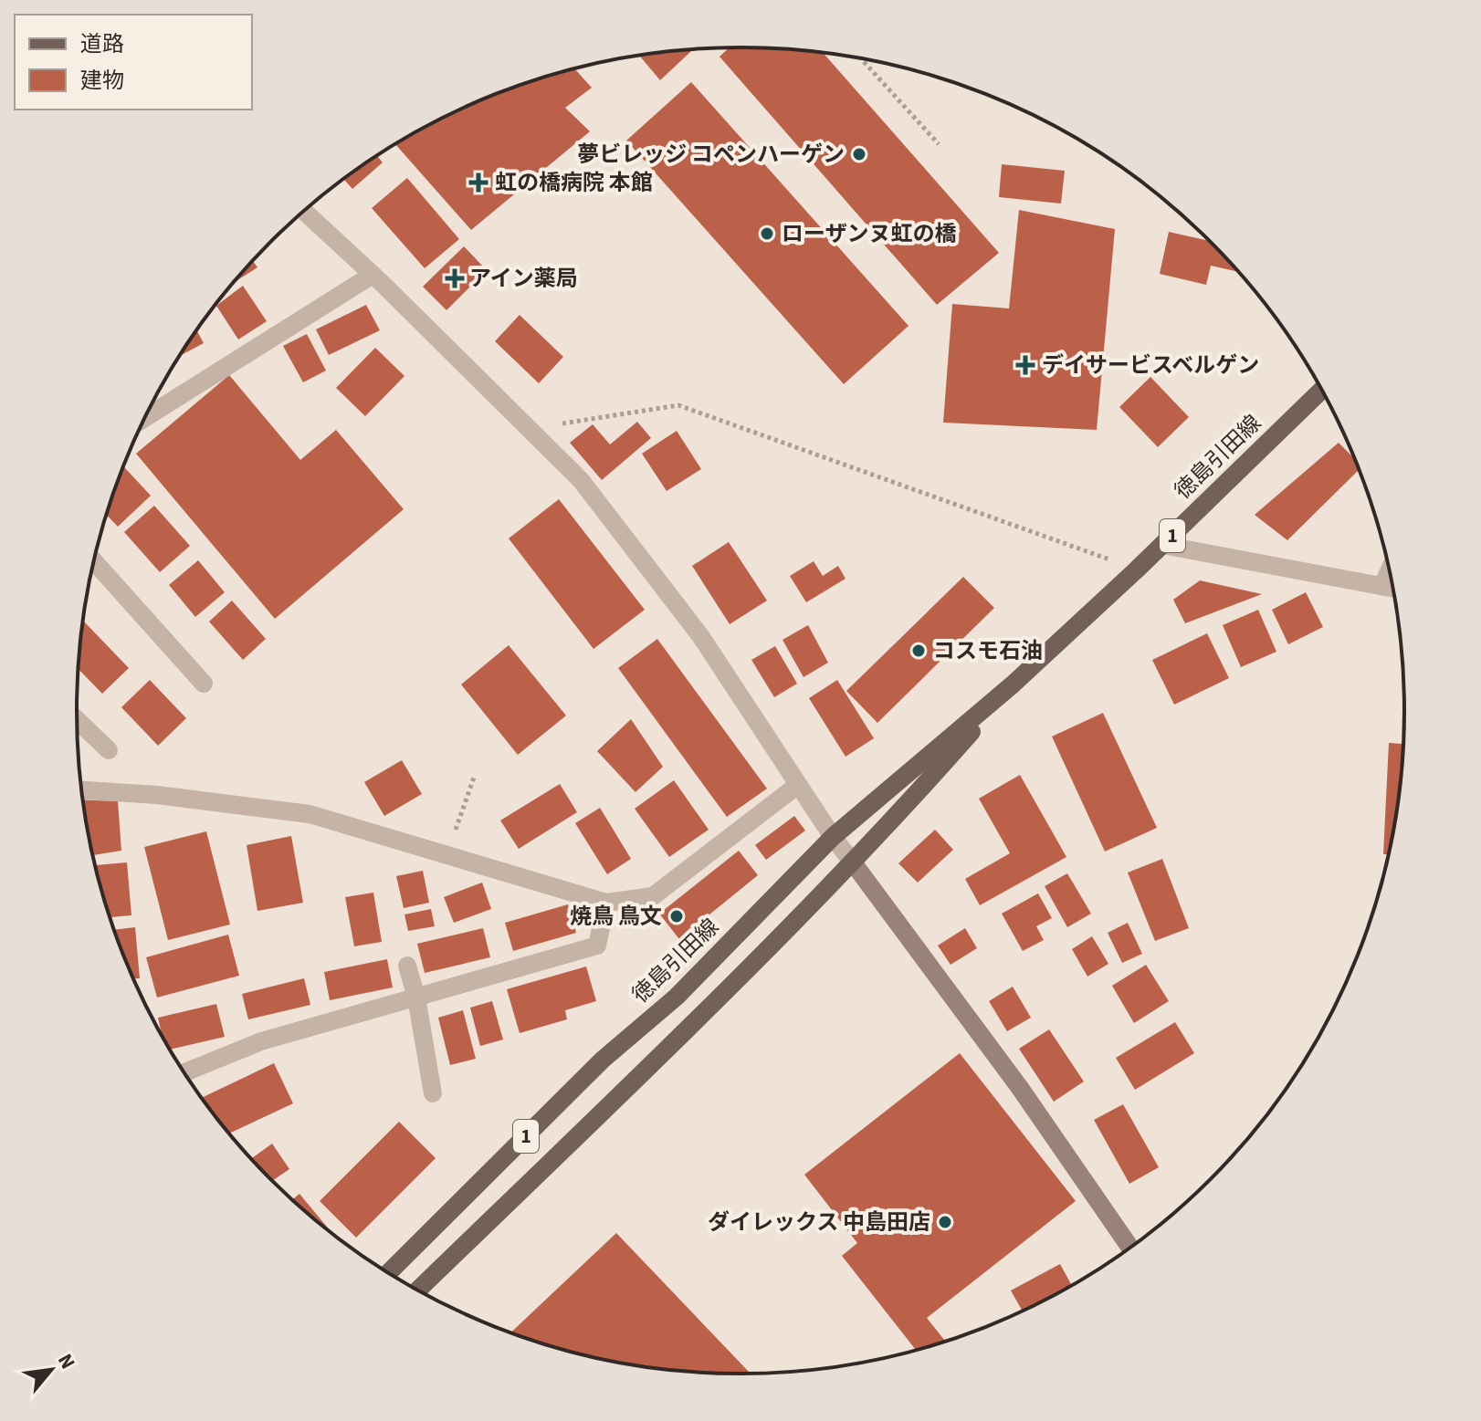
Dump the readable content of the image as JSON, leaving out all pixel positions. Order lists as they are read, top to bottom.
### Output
{
  "streets": {
    "main road": ["徳島引田線", "1"]
  },
  "places": {
    "other": [
      "夢ビレッジ コペンハーゲン",
      "ローザンヌ虹の橋",
      "コスモ石油",
      "焼鳥 鳥文",
      "ダイレックス 中島田店"
    ],
    "health": ["虹の橋病院 本館", "アイン薬局", "デイサービスベルゲン"]
  },
  "legend": ["道路", "建物"],
  "north": "top right"
}
